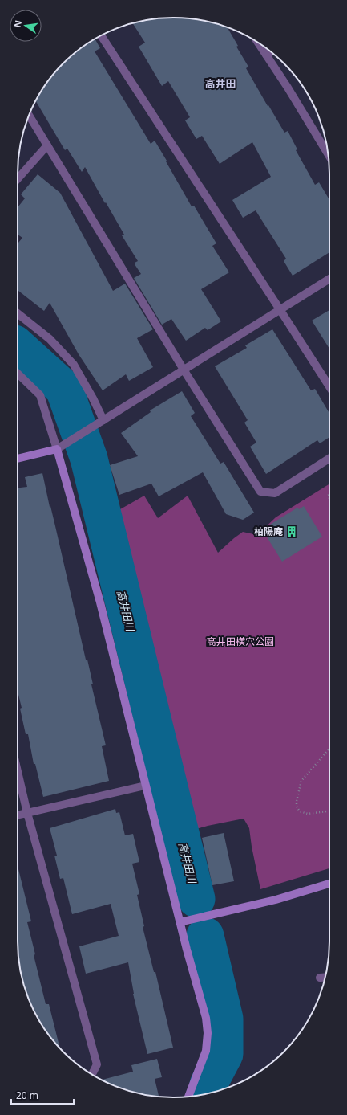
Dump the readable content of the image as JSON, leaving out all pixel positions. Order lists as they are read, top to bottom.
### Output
{
  "districts": ["高井田"],
  "water": ["高井田川"],
  "parks": ["高井田横穴公園"],
  "places": {
    "building": ["柏陽庵"]
  },
  "scale_bar": "20 m",
  "north": "left"
}
